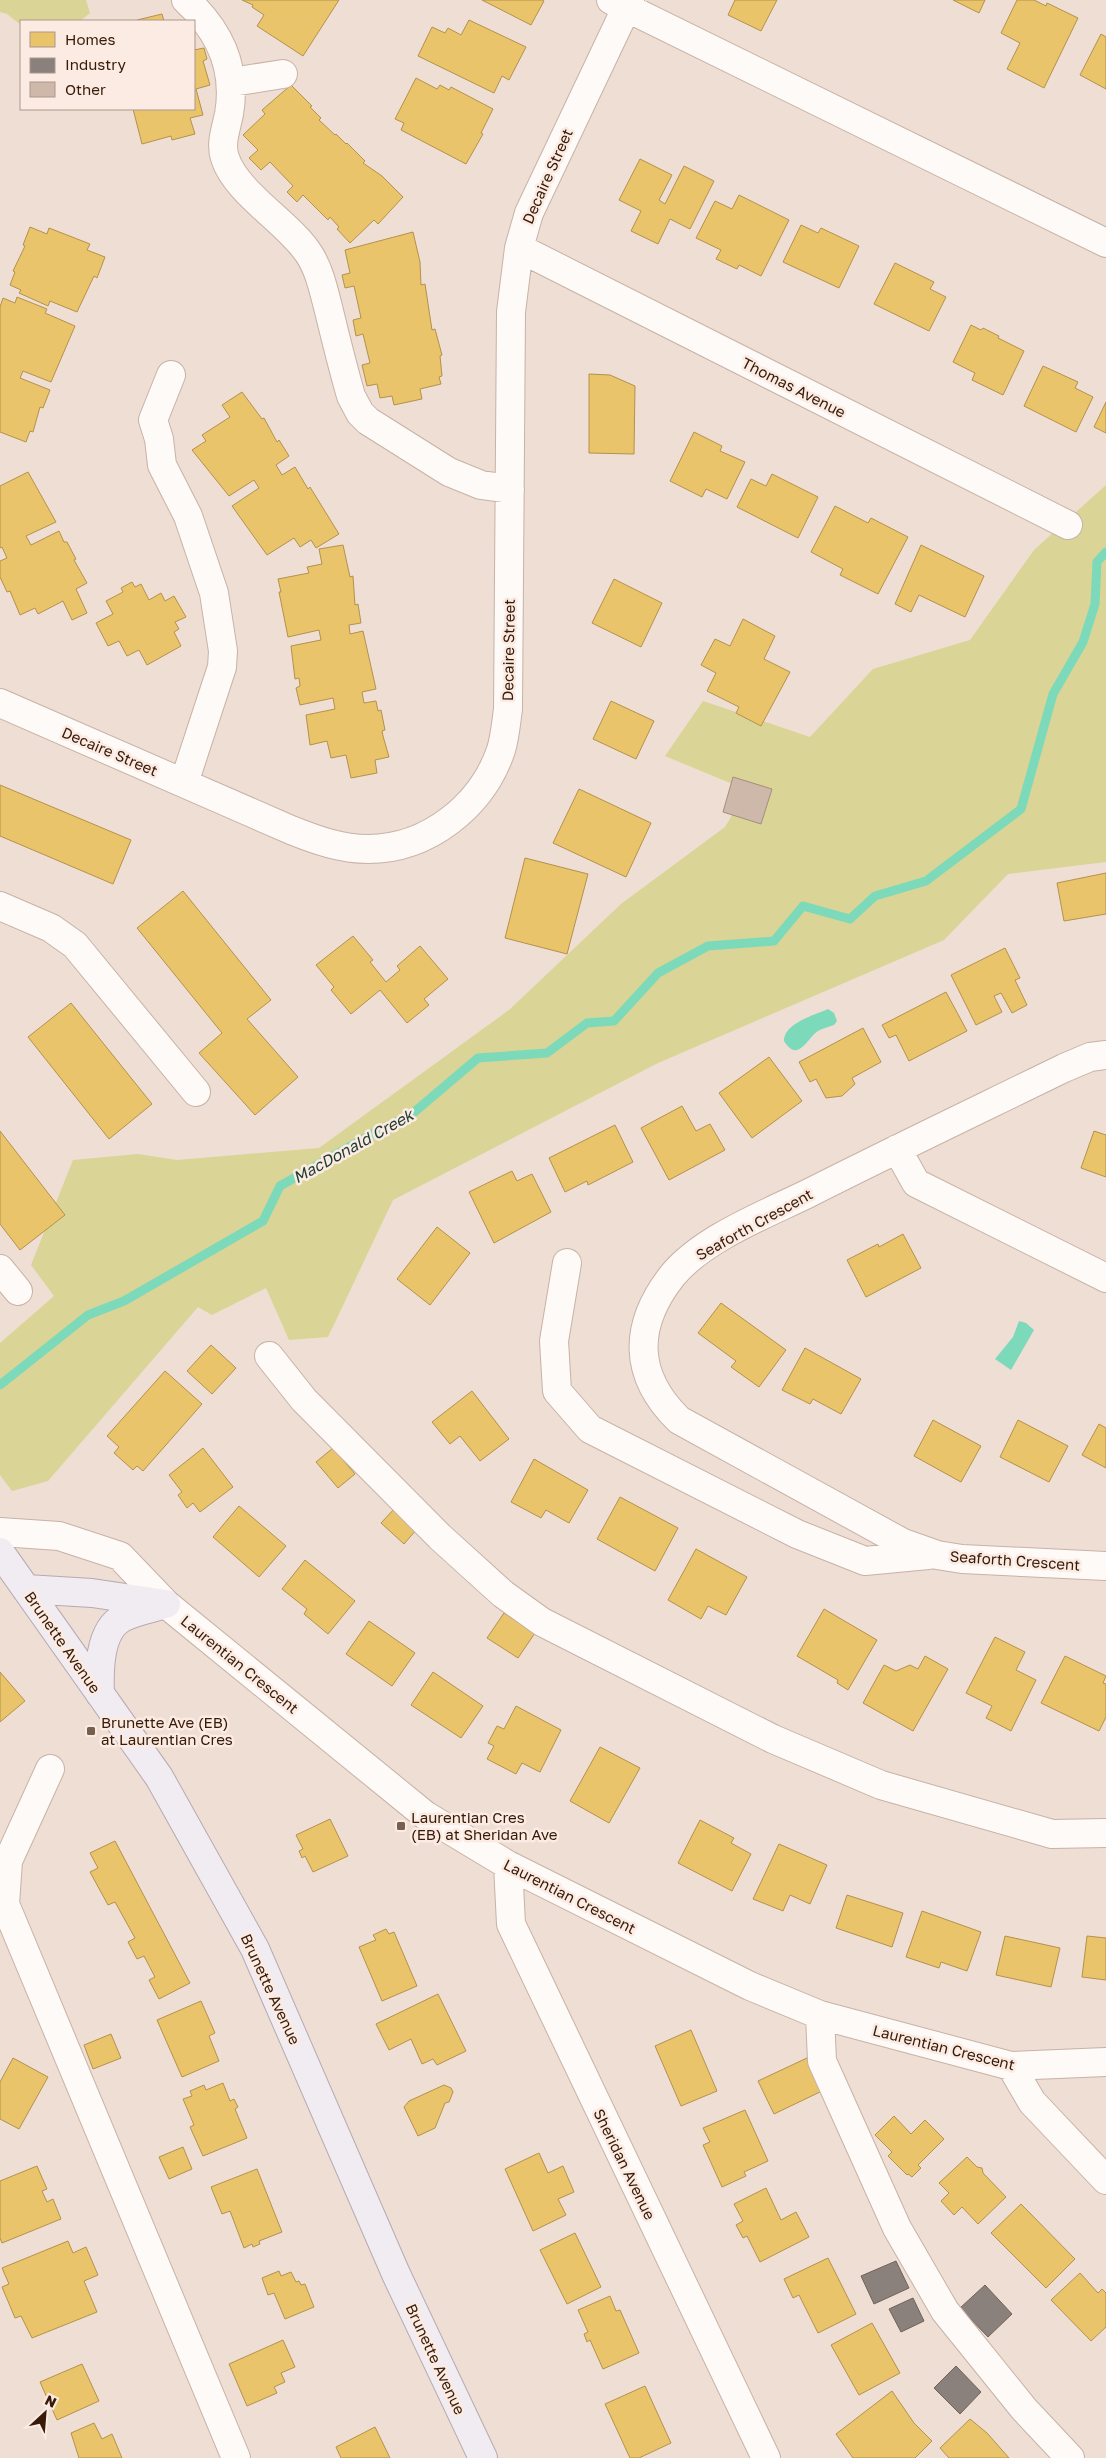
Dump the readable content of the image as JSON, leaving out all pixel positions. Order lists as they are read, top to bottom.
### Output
{
  "streets": {
    "main road": ["Brunette Avenue"],
    "street": [
      "Decaire Street",
      "Thomas Avenue",
      "Seaforth Crescent",
      "Laurentian Crescent",
      "Sheridan Avenue"
    ]
  },
  "crossings": [
    ["Decaire Street", "Thomas Avenue"],
    ["Laurentian Crescent", "Sheridan Avenue"]
  ],
  "water": ["MacDonald Creek"],
  "places": {
    "transit": ["Brunette Ave (EB) at Laurentian Cres", "Laurentian Cres (EB) at Sheridan Ave"]
  },
  "legend": ["Homes", "Industry", "Other"],
  "north": "top right"
}
